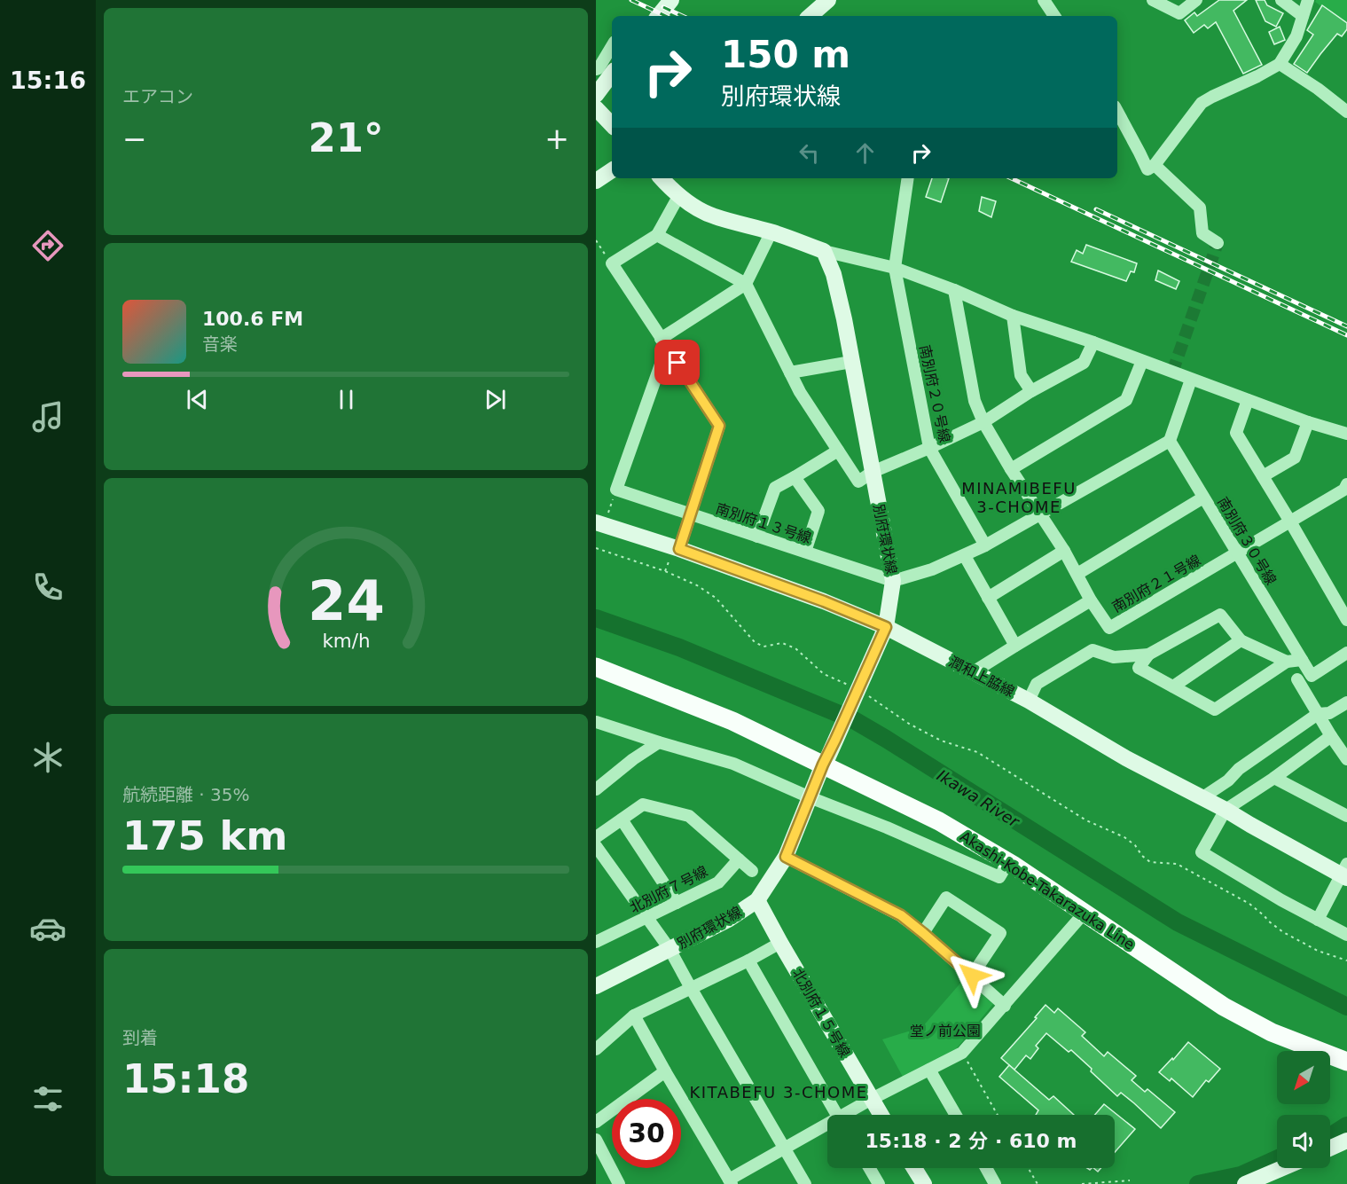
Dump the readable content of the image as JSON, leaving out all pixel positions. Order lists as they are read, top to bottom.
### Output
{
  "streets": {
    "main road": ["Akashi-Kobe-Takarazuka Line"],
    "street": [
      "南別府２０号線",
      "南別府１３号線",
      "別府環状線",
      "南別府３０号線",
      "南別府２１号線",
      "潤和上脇線",
      "北別府７号線",
      "北別府１５号線"
    ]
  },
  "crossings": [
    ["南別府１３号線", "別府環状線"],
    ["別府環状線", "潤和上脇線"],
    ["別府環状線", "Akashi-Kobe-Takarazuka Line"],
    ["別府環状線", "北別府１５号線"],
    ["南別府３０号線", "南別府２１号線"]
  ],
  "districts": ["MINAMIBEFU 3-CHOME", "KITABEFU 3-CHOME"],
  "water": ["Ikawa River"],
  "parks": ["堂ノ前公園"],
  "north": "bottom left",
  "page": {
    "tabs": "15:16",
    "tile": [
      "エアコン",
      ["航続距離 · 35%", "175 km"],
      ["到着", "15:18"]
    ],
    "turn": ["150 m", "別府環状線"],
    "heat": ["−", "21°", "+"],
    "song": ["100.6 FM", "音楽"],
    "limit": "30",
    "trip": "15:18 · 2 分 · 610 m",
    "gauge": ["24", "km/h"]
  }
}
